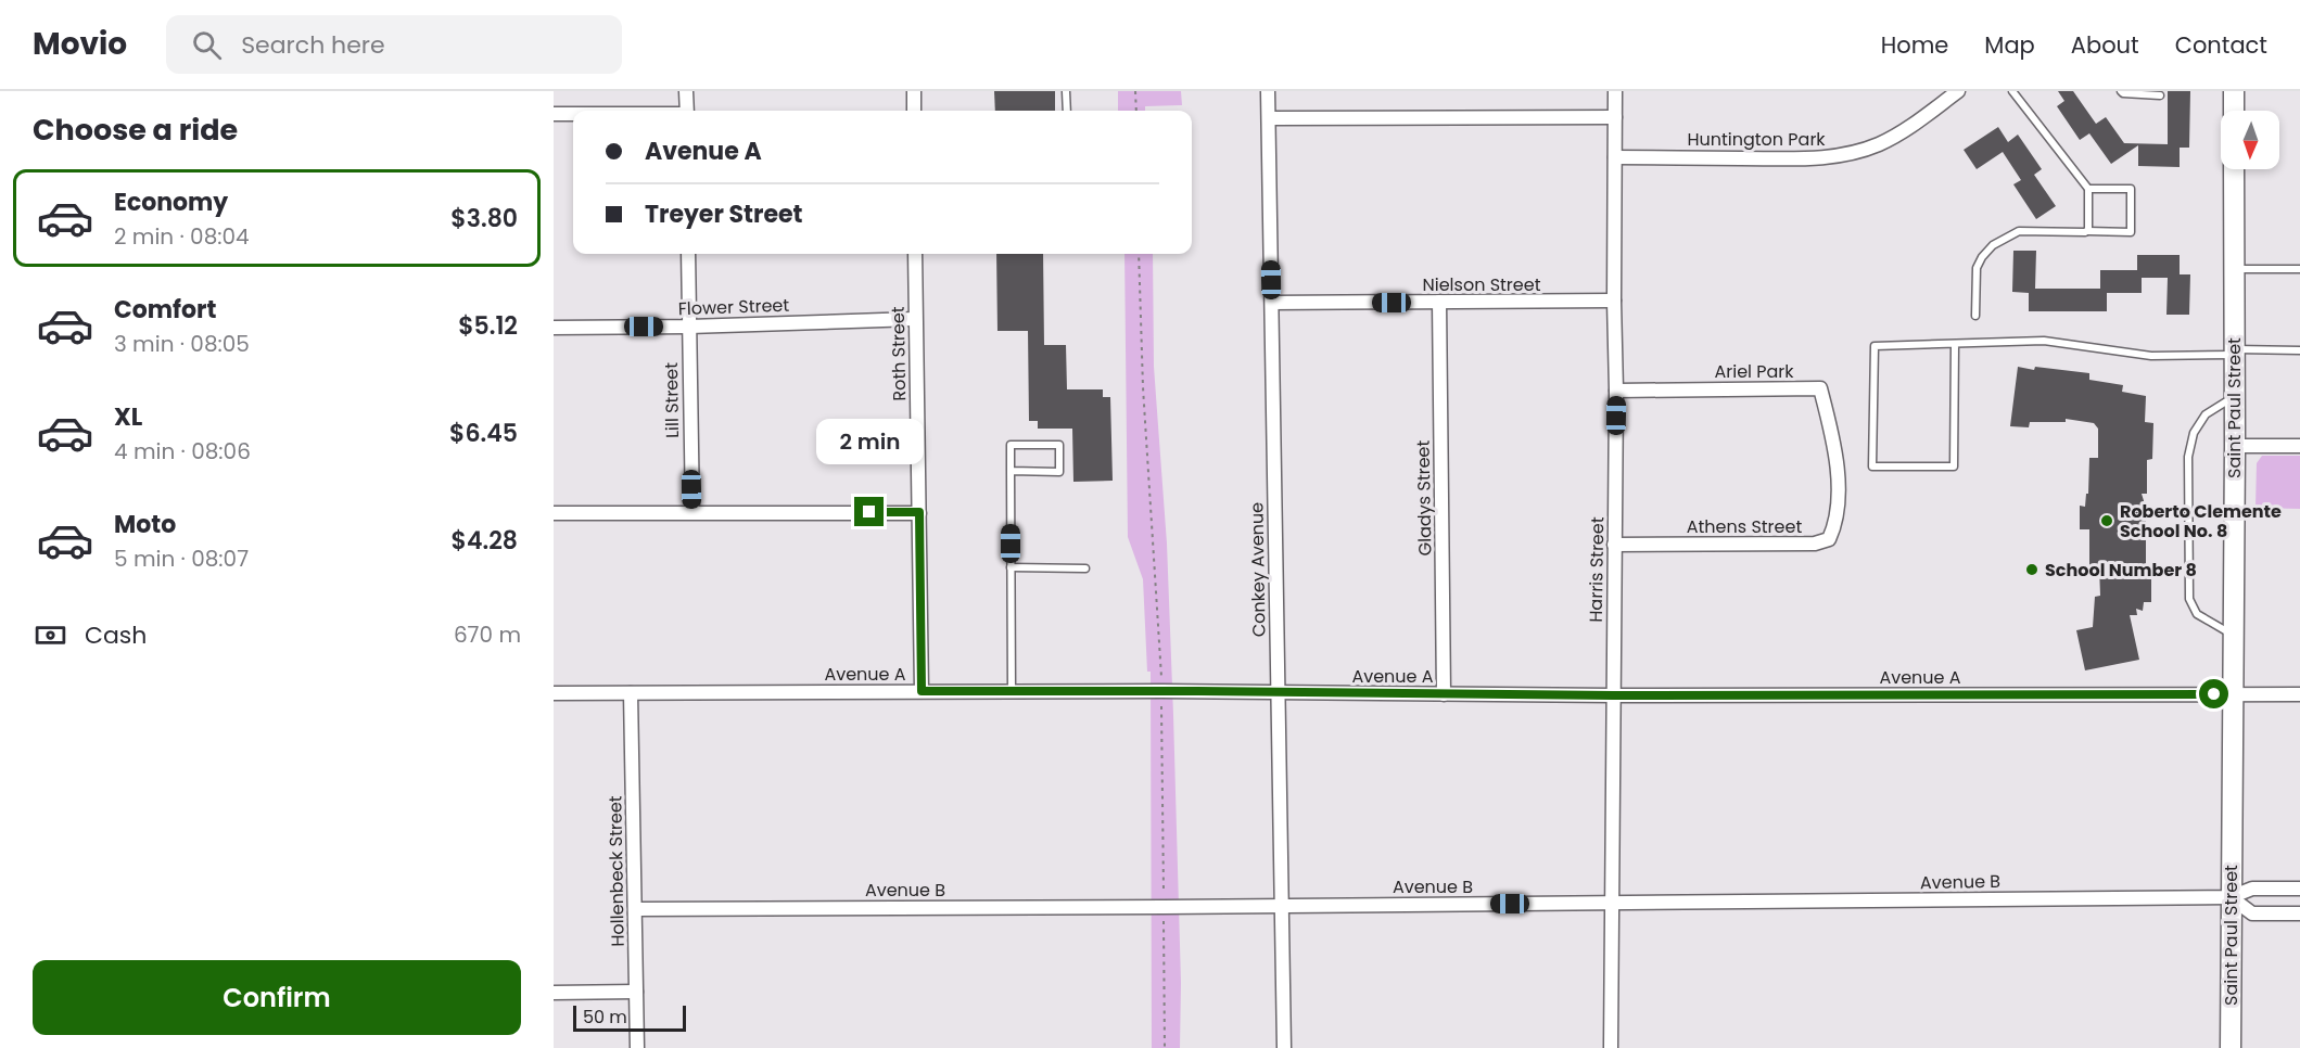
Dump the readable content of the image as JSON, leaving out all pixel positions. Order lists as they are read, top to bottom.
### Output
{
  "streets": {
    "main road": ["Saint Paul Street"],
    "street": [
      "Huntington Park",
      "Nielson Street",
      "Flower Street",
      "Roth Street",
      "Ariel Park",
      "Lill Street",
      "Gladys Street",
      "Athens Street",
      "Conkey Avenue",
      "Harris Street",
      "Avenue A",
      "Hollenbeck Street",
      "Avenue B"
    ]
  },
  "crossings": [
    ["Huntington Park", "Harris Street"],
    ["Nielson Street", "Gladys Street"],
    ["Nielson Street", "Conkey Avenue"],
    ["Nielson Street", "Harris Street"],
    ["Flower Street", "Roth Street"],
    ["Flower Street", "Lill Street"],
    ["Roth Street", "Avenue A"],
    ["Ariel Park", "Athens Street"],
    ["Ariel Park", "Harris Street"],
    ["Saint Paul Street", "Avenue A"],
    ["Saint Paul Street", "Avenue B"],
    ["Gladys Street", "Avenue A"],
    ["Athens Street", "Harris Street"],
    ["Conkey Avenue", "Avenue A"],
    ["Conkey Avenue", "Avenue B"],
    ["Harris Street", "Avenue A"],
    ["Harris Street", "Avenue B"],
    ["Avenue A", "Hollenbeck Street"],
    ["Hollenbeck Street", "Avenue B"]
  ],
  "places": ["Roberto Clemente School No. 8", "School Number 8"],
  "scale_bar": "50 m",
  "north": "bottom",
  "page": {
    "header": "Movio",
    "search": "Search here",
    "nav": [
      "Home",
      "Map",
      "About",
      "Contact"
    ],
    "heading": "Choose a ride",
    "banner": ["Avenue A", "Treyer Street"],
    "list": [
      {
        "name": "Economy",
        "note": "2 min · 08:04",
        "value": "$3.80"
      },
      {
        "name": "Comfort",
        "note": "3 min · 08:05",
        "value": "$5.12"
      },
      {
        "name": "XL",
        "note": "4 min · 08:06",
        "value": "$6.45"
      },
      {
        "name": "Moto",
        "note": "5 min · 08:07",
        "value": "$4.28"
      }
    ],
    "bubble": "2 min",
    "pay": ["Cash", "670 m"],
    "buttons": "Confirm",
    "scale": "50 m"
  }
}
